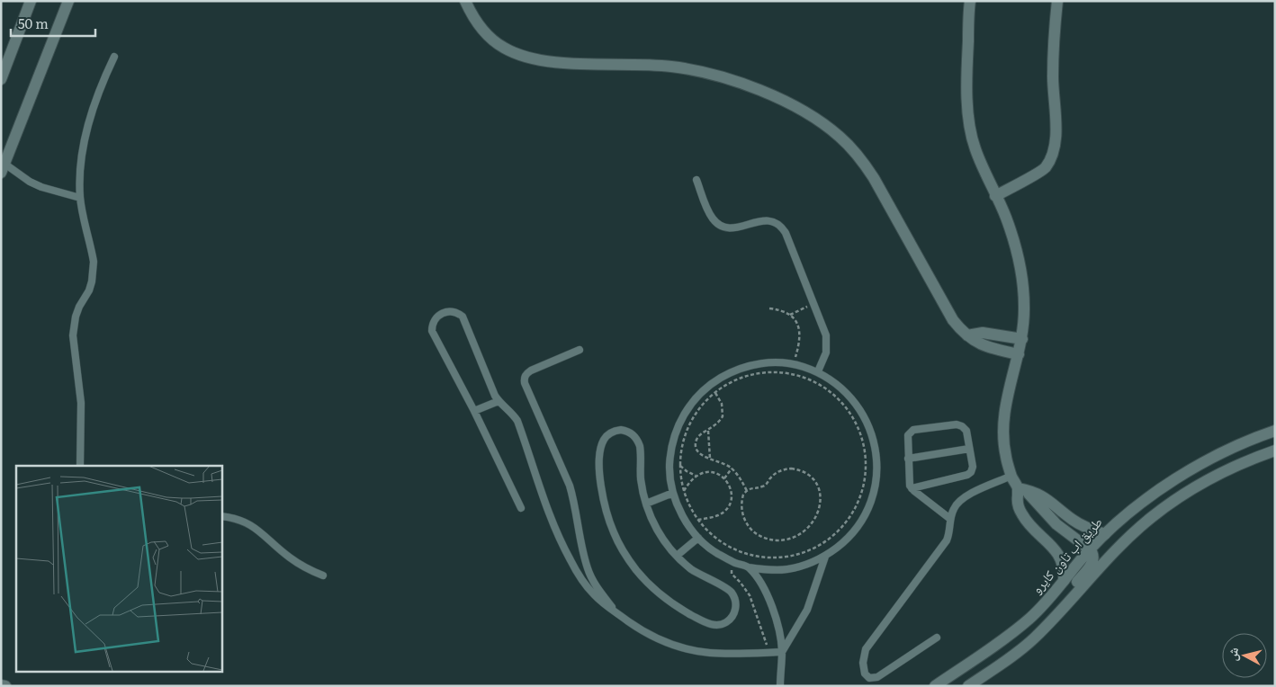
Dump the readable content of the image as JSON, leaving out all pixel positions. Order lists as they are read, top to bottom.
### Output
{
  "streets": {
    "street": ["طريق اب تاون كايرو"]
  },
  "scale_bar": "50 m",
  "north": "left"
}
